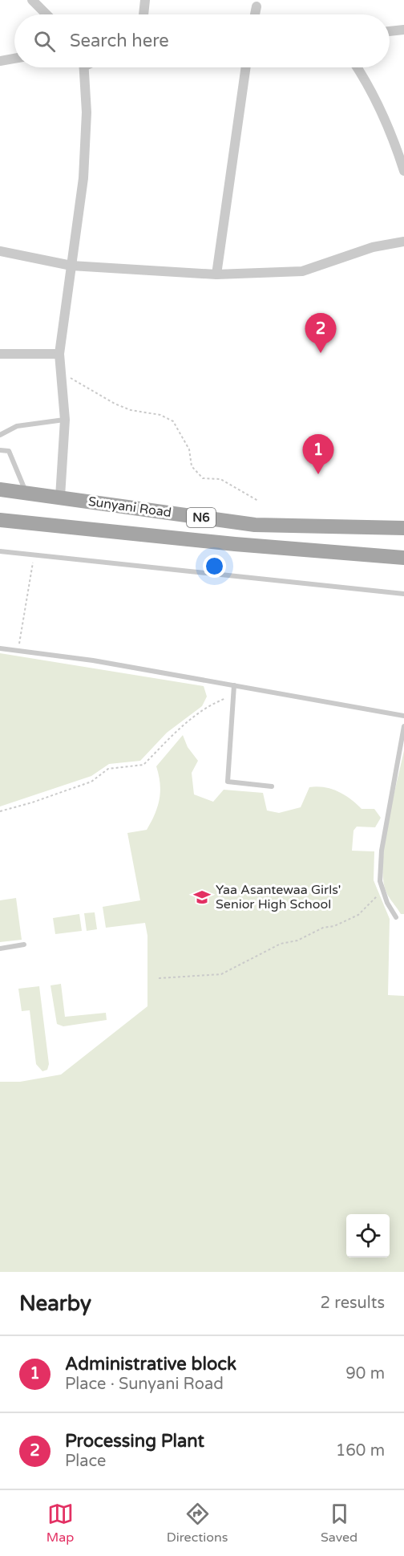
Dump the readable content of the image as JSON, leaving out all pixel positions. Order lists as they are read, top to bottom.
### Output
{
  "streets": {
    "main road": ["Sunyani Road", "N6"]
  },
  "places": {
    "school or university": ["Yaa Asantewaa Girls' Senior High School"]
  },
  "page": {
    "search": "Search here",
    "pins": ["2", "1"],
    "heading": ["Nearby", "2 results"],
    "list": [
      {
        "mark": "1",
        "name": "Administrative block",
        "note": "Place · Sunyani Road",
        "value": "90 m"
      },
      {
        "mark": "2",
        "name": "Processing Plant",
        "note": "Place",
        "value": "160 m"
      }
    ],
    "nav": ["Map", "Directions", "Saved"]
  }
}
